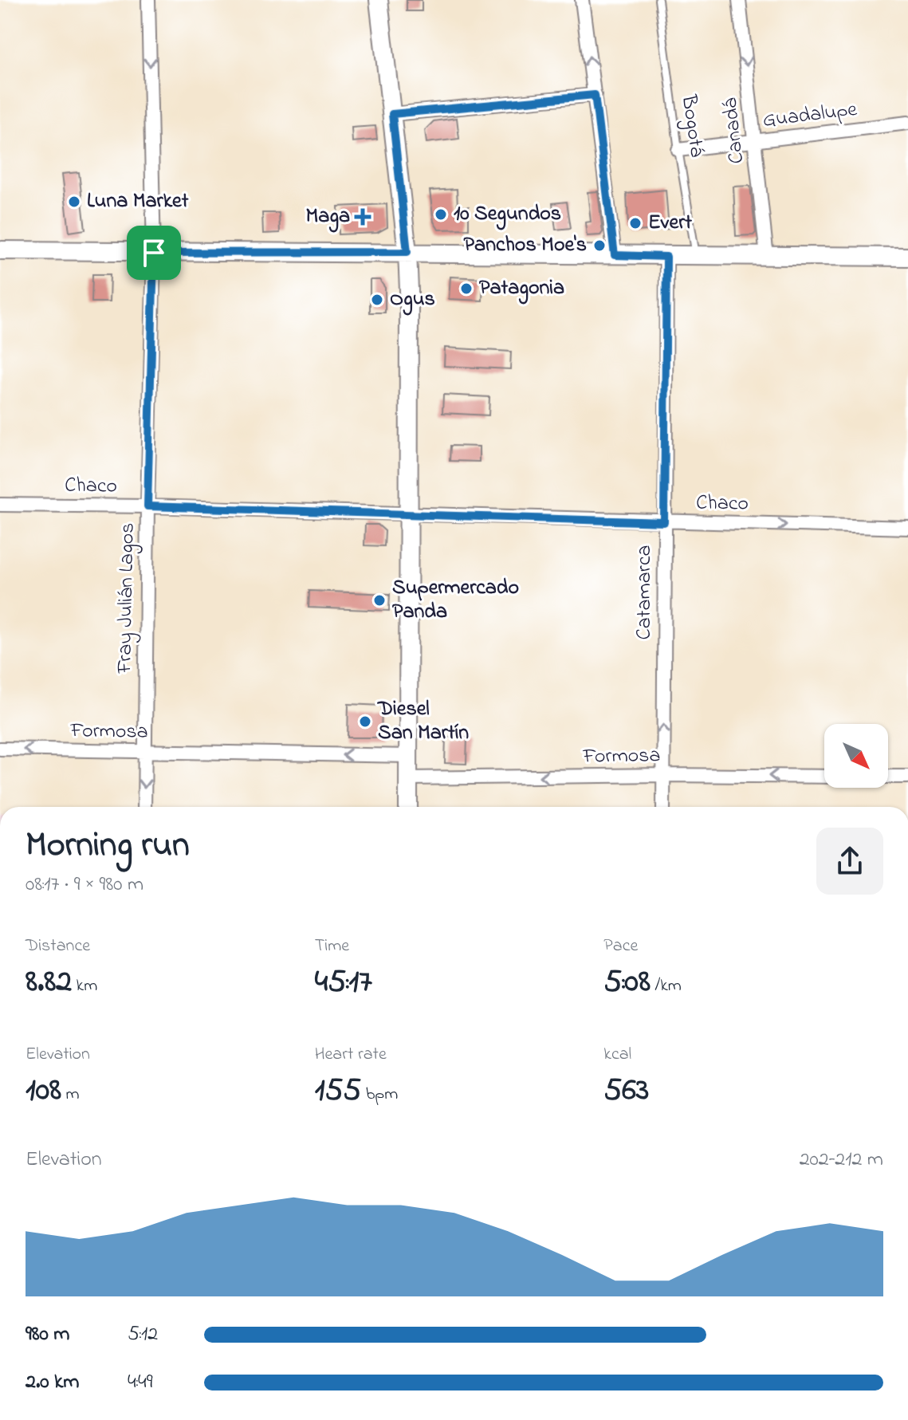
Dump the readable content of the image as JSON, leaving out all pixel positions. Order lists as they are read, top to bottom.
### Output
{
  "streets": {
    "street": [
      "Guadalupe",
      "Canadá",
      "Chaco",
      "Catamarca",
      "Fray Julián Lagos",
      "Formosa"
    ],
    "lane": ["Bogotá"]
  },
  "crossings": [
    ["Guadalupe", "Bogotá"],
    ["Guadalupe", "Canadá"],
    ["Chaco", "Catamarca"],
    ["Chaco", "Fray Julián Lagos"],
    ["Catamarca", "Formosa"],
    ["Fray Julián Lagos", "Formosa"]
  ],
  "one_way": [
    "Canadá",
    "Catamarca",
    "Fray Julián Lagos",
    "Formosa"
  ],
  "places": {
    "other": [
      "Luna Market",
      "10 Segundos",
      "Evert",
      "Panchos Moe's",
      "Patagonia",
      "Ogus",
      "Supermercado Panda",
      "Diesel San Martín"
    ],
    "health": ["Maga"]
  },
  "north": "bottom right",
  "page": {
    "heading": ["Morning run", "08:17 · 9 × 980 m"],
    "stats": [
      ["Distance", "8.82 km"],
      ["Time", "45:17"],
      ["Pace", "5:08 /km"],
      ["Elevation", "108 m"],
      ["Heart rate", "155 bpm"],
      ["kcal", "563"]
    ],
    "chart": ["Elevation", "202–212 m"],
    "list": [
      {
        "name": "980 m",
        "note": "5:12"
      },
      {
        "name": "2.0 km",
        "note": "4:49"
      }
    ]
  }
}
